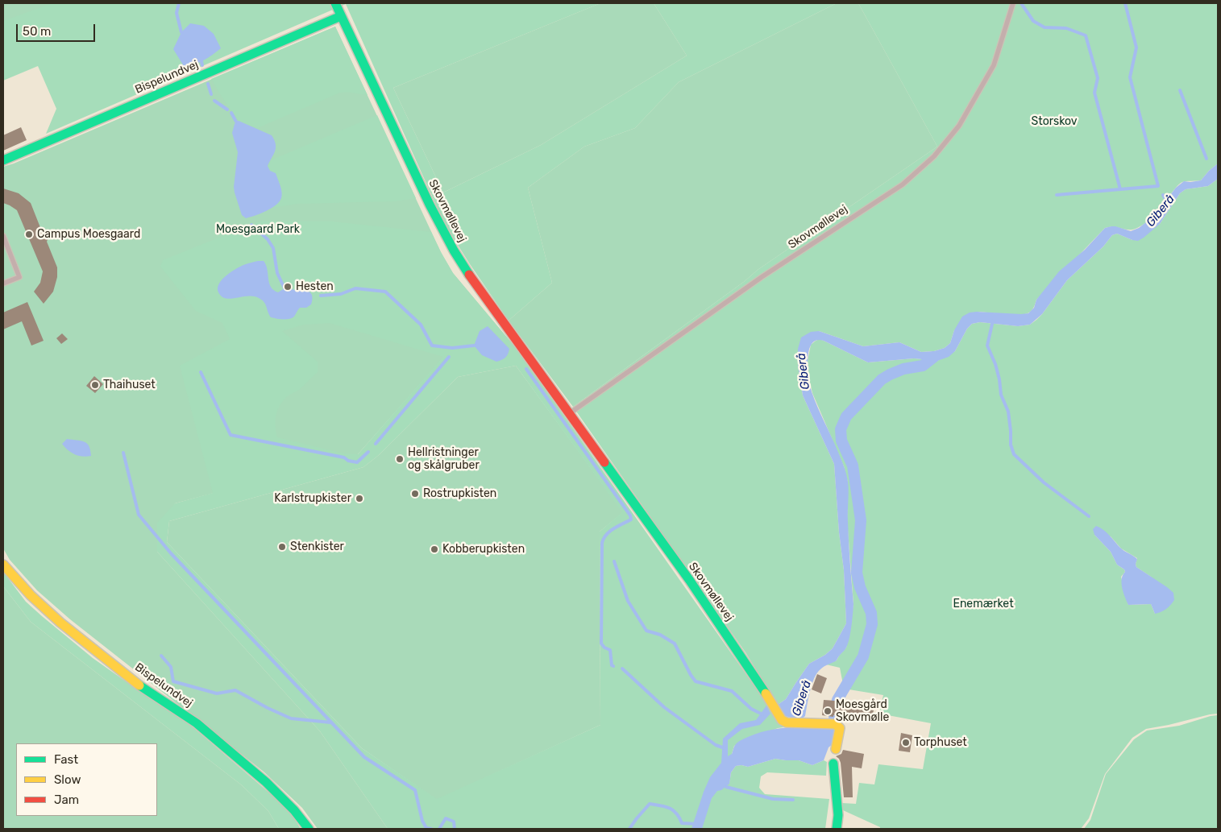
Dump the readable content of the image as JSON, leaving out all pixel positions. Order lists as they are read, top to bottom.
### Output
{
  "streets": {
    "street": ["Bispelundvej", "Skovmøllevej"]
  },
  "crossings": [
    ["Bispelundvej", "Skovmøllevej"]
  ],
  "water": ["Giberå"],
  "parks": ["Storskov", "Moesgaard Park", "Enemærket"],
  "places": [
    "Campus Moesgaard",
    "Hesten",
    "Thaihuset",
    "Hellristninger og skålgruber",
    "Rostrupkisten",
    "Karlstrupkister",
    "Stenkister",
    "Kobberupkisten",
    "Moesgård Skovmølle",
    "Torphuset"
  ],
  "legend": ["Fast", "Slow", "Jam"],
  "scale_bar": "50 m"
}
